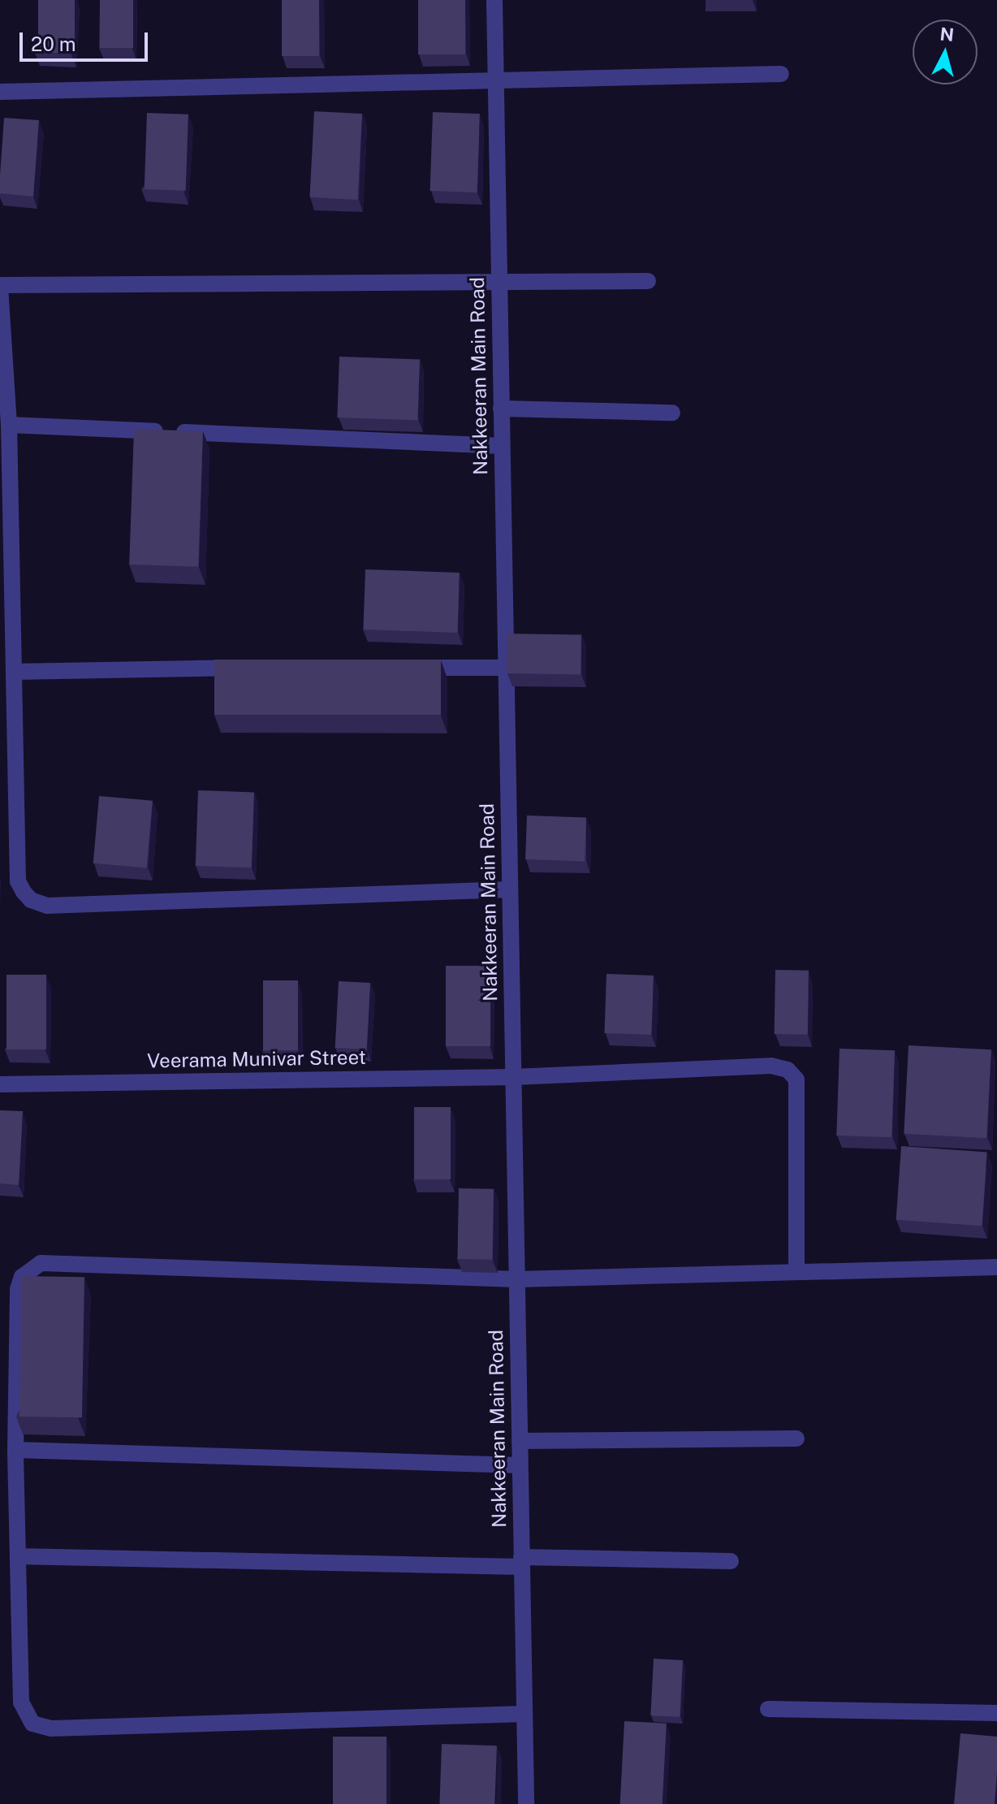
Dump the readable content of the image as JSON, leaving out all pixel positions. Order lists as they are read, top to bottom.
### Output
{
  "streets": {
    "street": ["Nakkeeran Main Road", "Veerama Munivar Street"]
  },
  "crossings": [
    ["Nakkeeran Main Road", "Veerama Munivar Street"]
  ],
  "scale_bar": "20 m",
  "north": "top"
}
